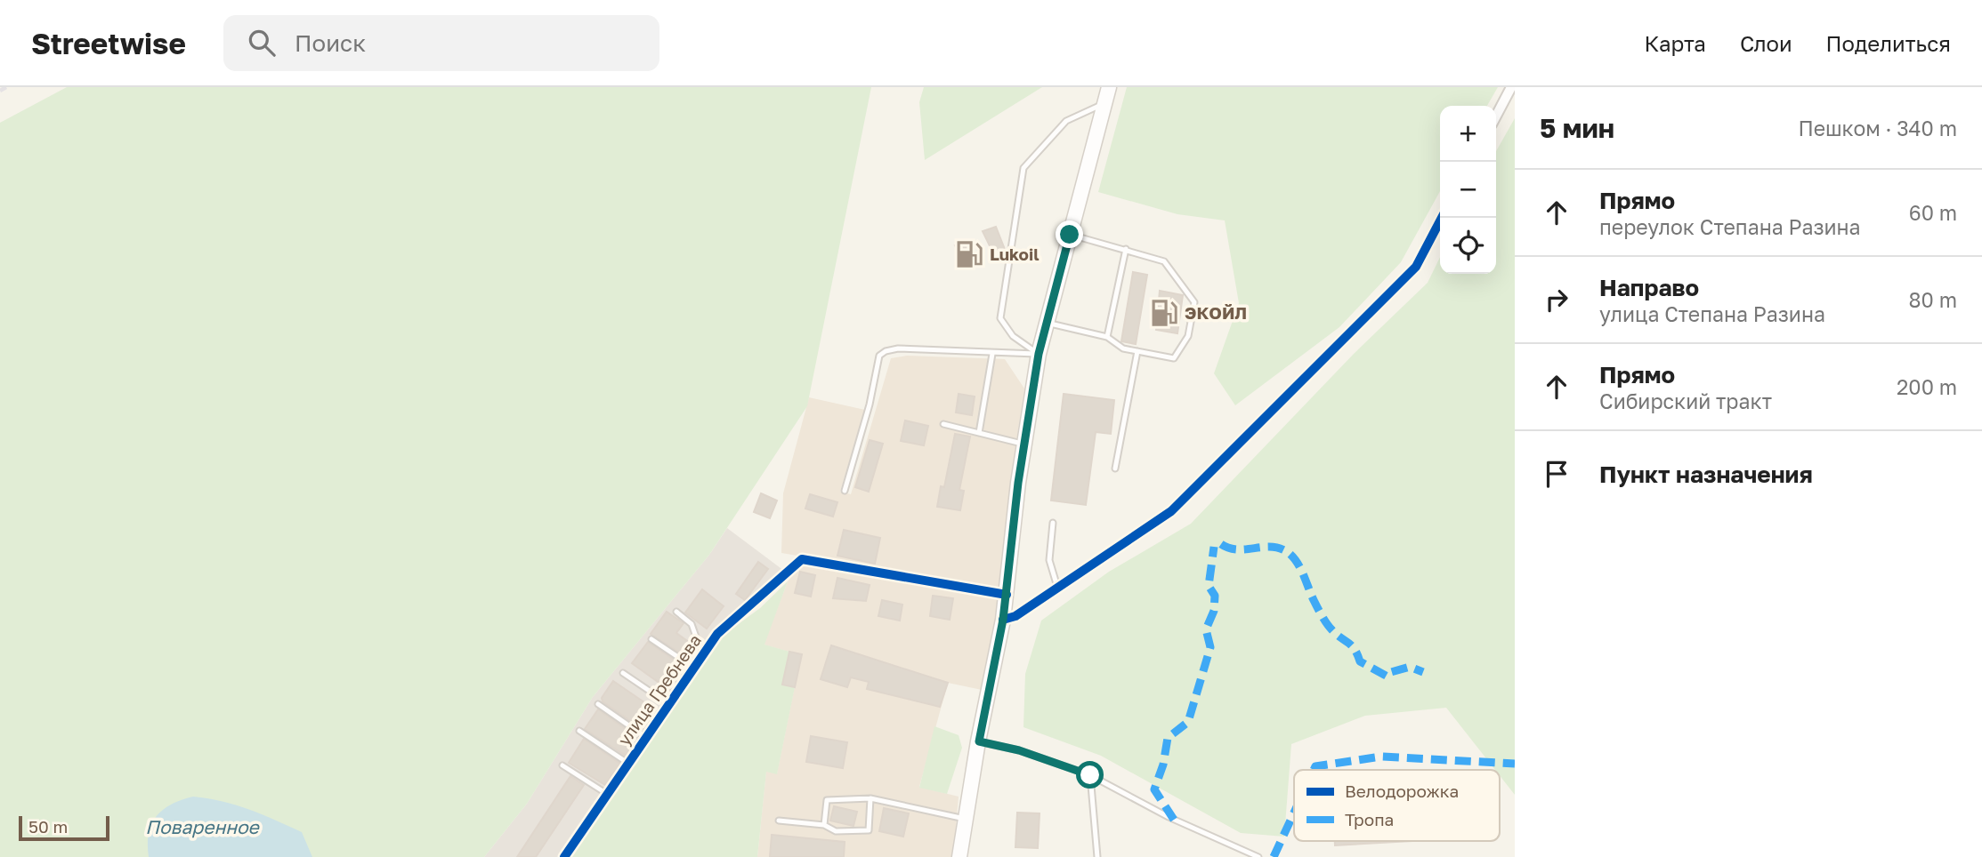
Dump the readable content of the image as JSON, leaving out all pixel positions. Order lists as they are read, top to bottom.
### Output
{
  "streets": {
    "street": ["улица Гребнева"]
  },
  "water": ["Поваренное"],
  "places": {
    "fuel station": ["Lukoil", "ЭКОЙЛ"]
  },
  "legend": ["Велодорожка", "Тропа"],
  "scale_bar": "50 m",
  "page": {
    "header": "Streetwise",
    "search": "Поиск",
    "nav": ["Карта", "Слои", "Поделиться"],
    "heading": ["5 мин", "Пешком · 340 m"],
    "map_buttons": ["+", "−"],
    "list": [
      ["Прямо", "переулок Степана Разина", "60 m"],
      ["Направо", "улица Степана Разина", "80 m"],
      ["Прямо", "Сибирский тракт", "200 m"],
      "Пункт назначения"
    ],
    "scale": "50 m"
  }
}
